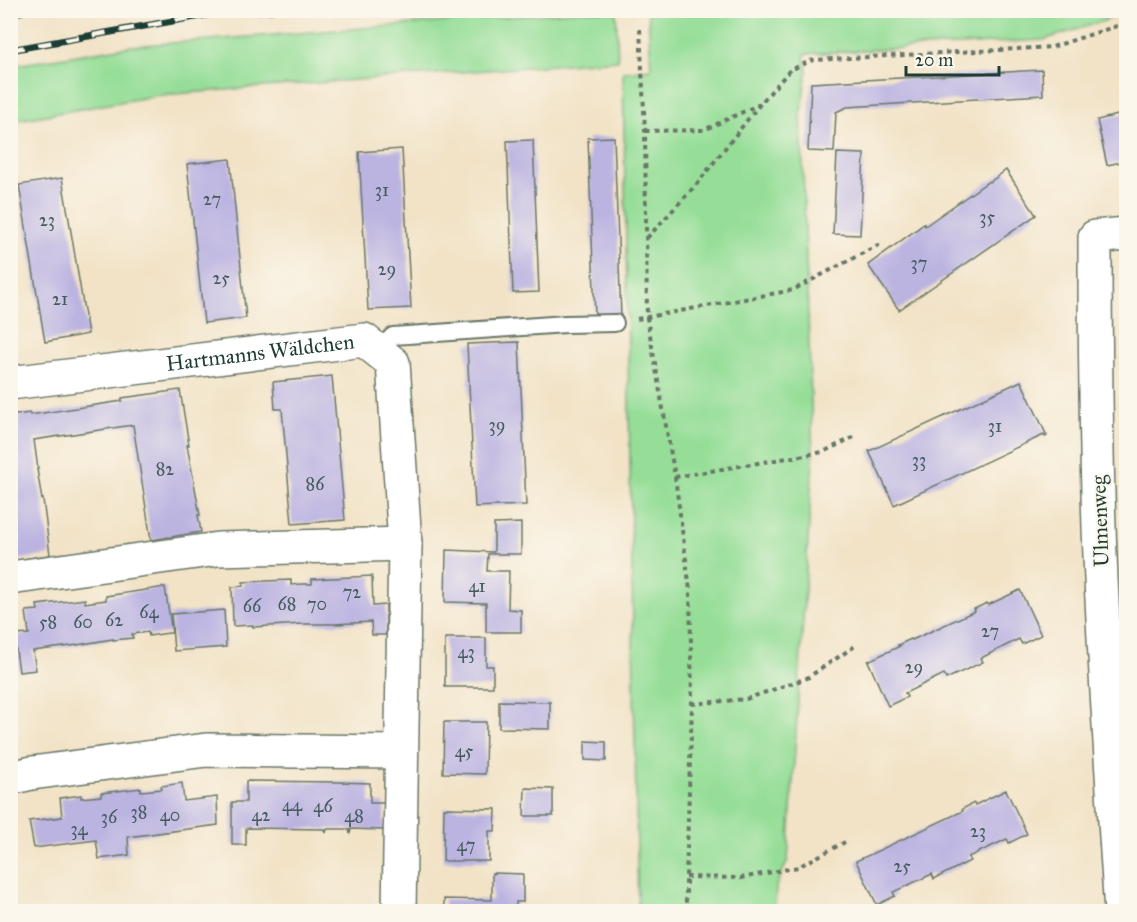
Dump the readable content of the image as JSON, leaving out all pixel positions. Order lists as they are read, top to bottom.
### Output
{
  "streets": {
    "street": ["Hartmanns Wäldchen", "Ulmenweg"]
  },
  "house_numbers": [
    "31",
    "27",
    "35",
    "23",
    "37",
    "29",
    "25",
    "21",
    "39",
    "31",
    "33",
    "82",
    "86",
    "41",
    "72",
    "68",
    "70",
    "66",
    "64",
    "62",
    "58",
    "60",
    "27",
    "43",
    "29",
    "45",
    "44",
    "46",
    "38",
    "40",
    "42",
    "48",
    "36",
    "34",
    "23",
    "47",
    "25"
  ],
  "scale_bar": "20 m"
}
